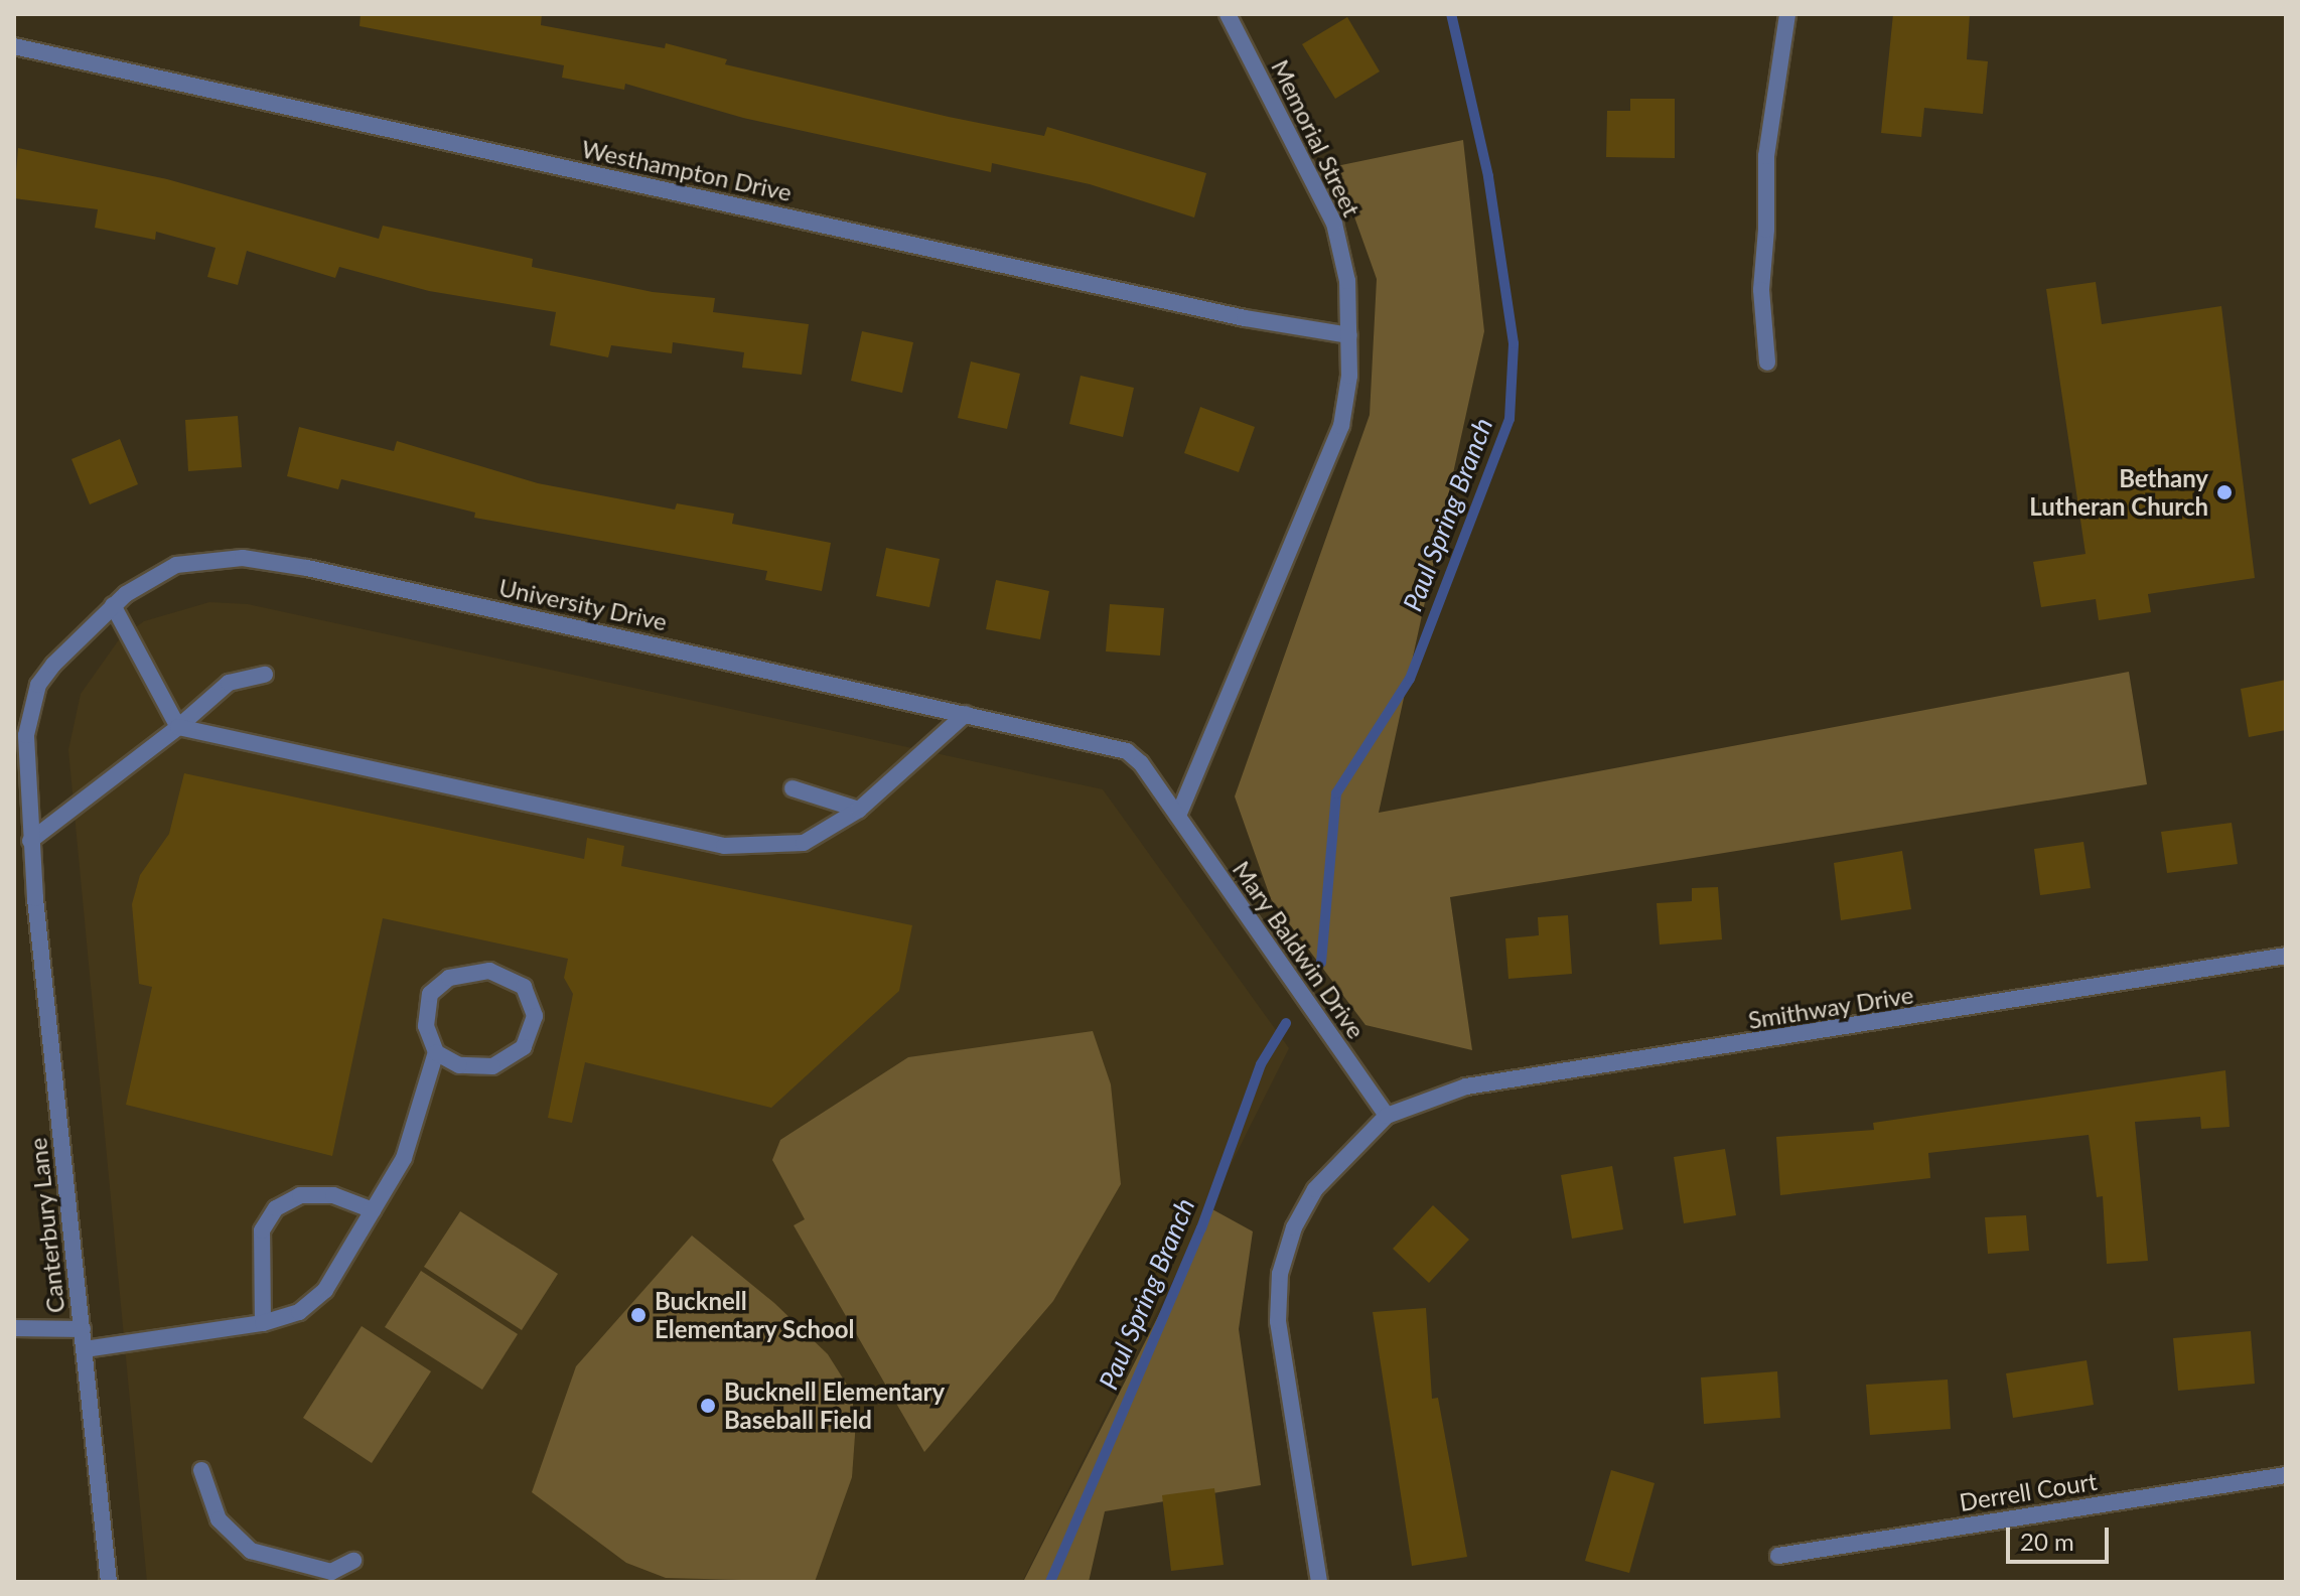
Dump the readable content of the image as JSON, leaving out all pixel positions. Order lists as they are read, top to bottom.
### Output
{
  "streets": {
    "street": [
      "Memorial Street",
      "Westhampton Drive",
      "University Drive",
      "Mary Baldwin Drive",
      "Smithway Drive",
      "Canterbury Lane",
      "Derrell Court"
    ]
  },
  "crossings": [
    ["Memorial Street", "Westhampton Drive"],
    ["University Drive", "Mary Baldwin Drive"],
    ["University Drive", "Canterbury Lane"],
    ["Mary Baldwin Drive", "Smithway Drive"]
  ],
  "water": ["Paul Spring Branch"],
  "places": ["Bethany Lutheran Church", "Bucknell Elementary School", "Bucknell Elementary Baseball Field"],
  "scale_bar": "20 m"
}
